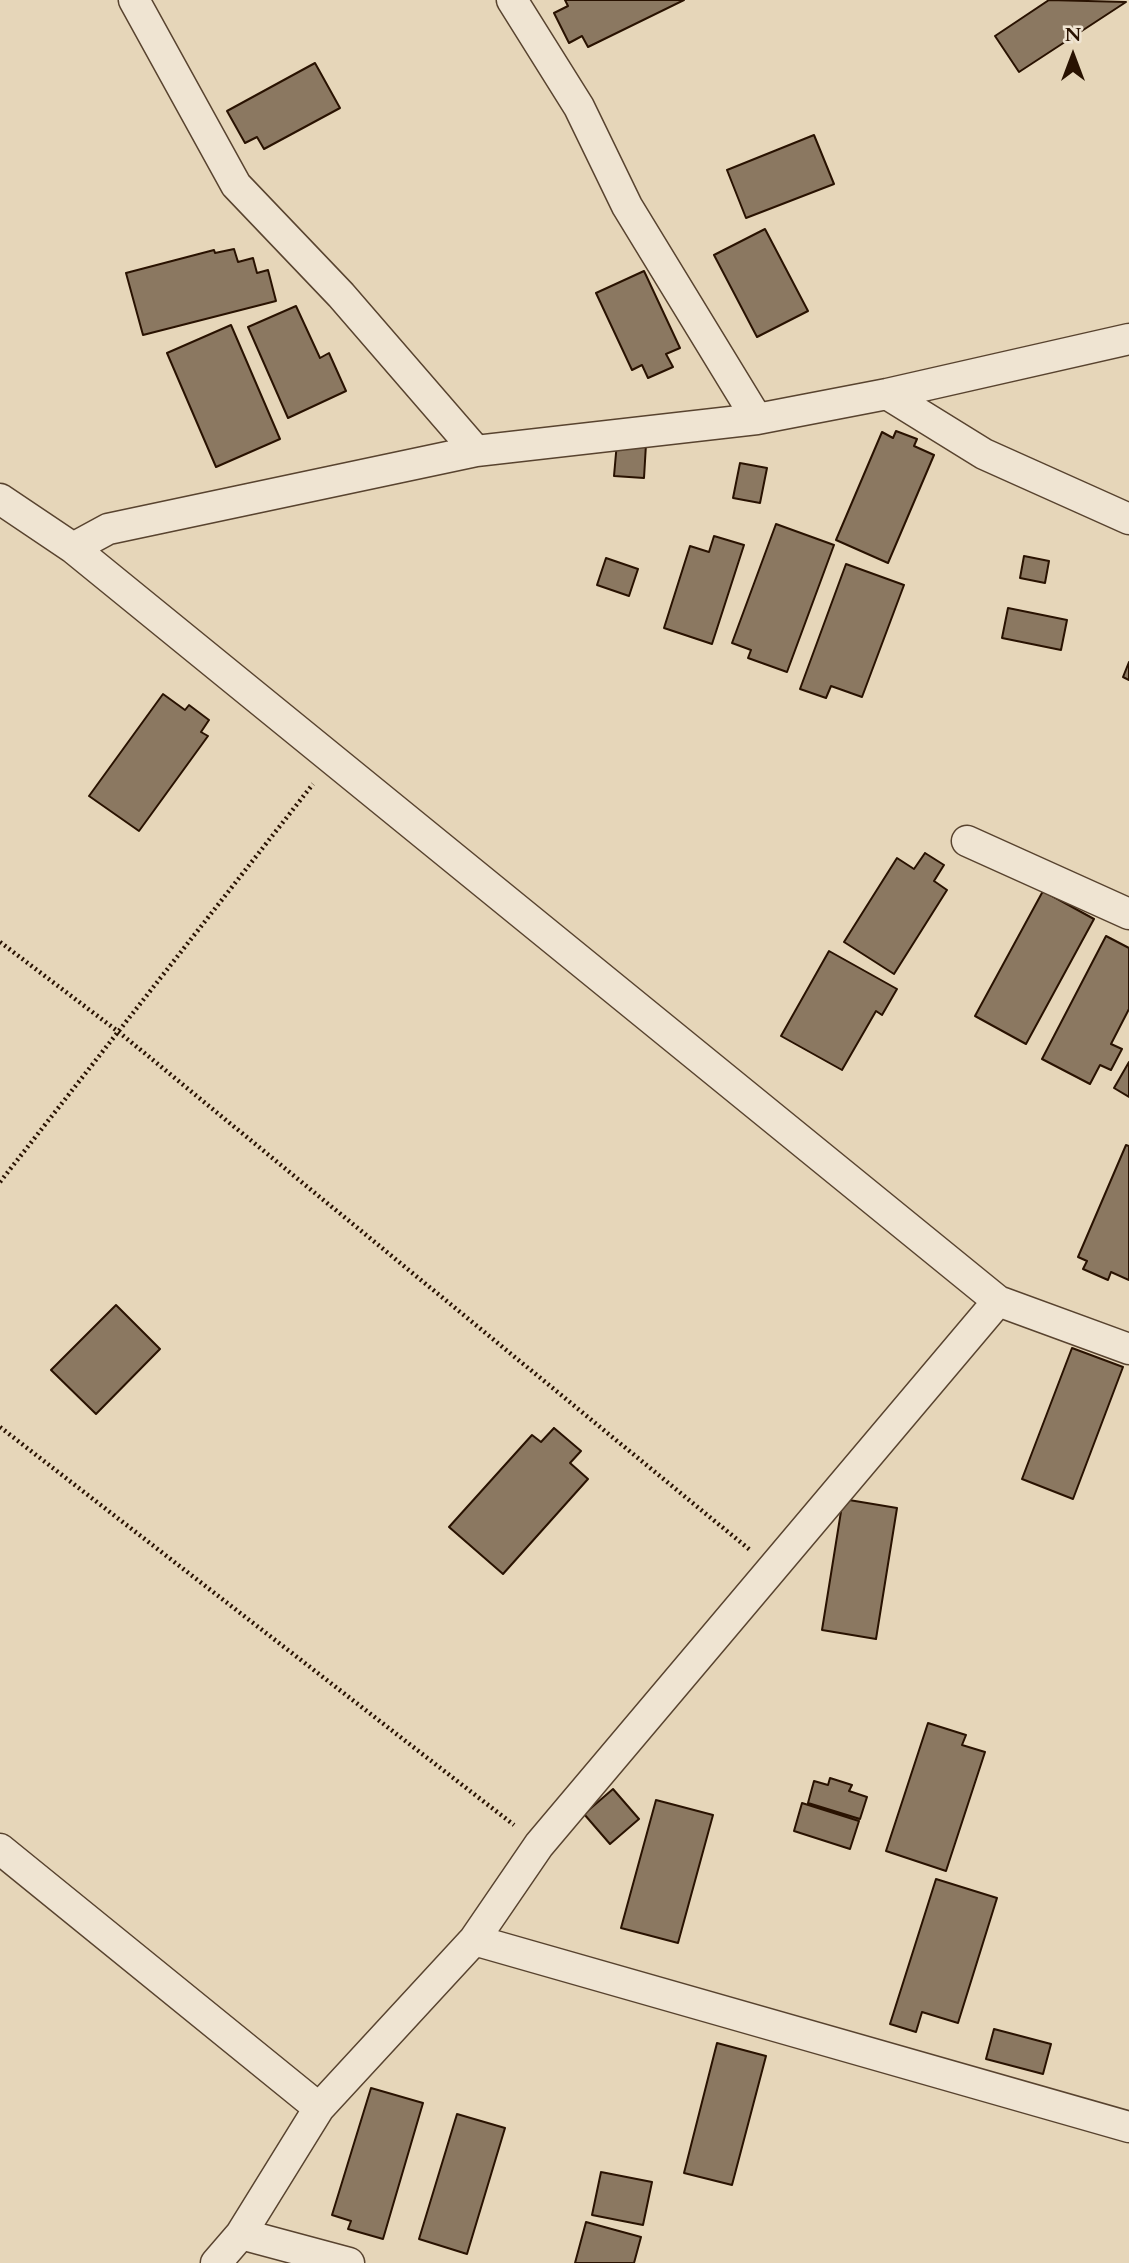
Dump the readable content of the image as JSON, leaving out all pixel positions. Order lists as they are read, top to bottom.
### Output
{
  "north": "top"
}
